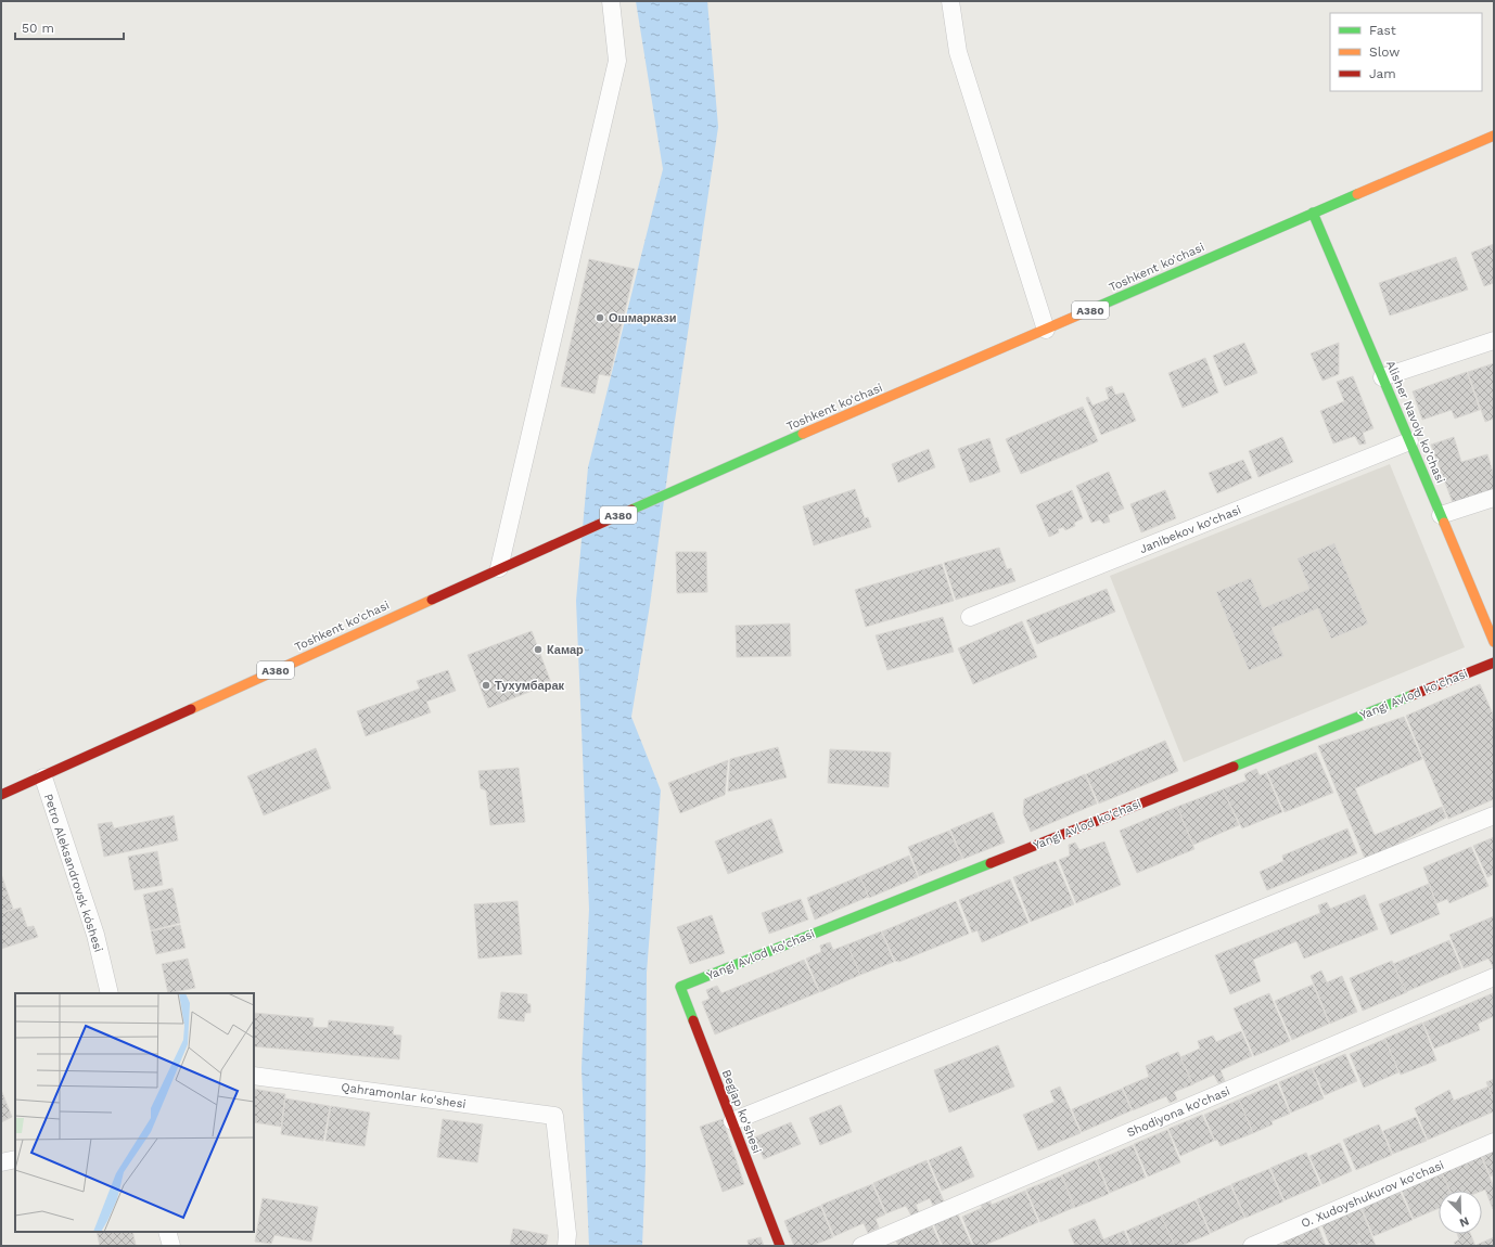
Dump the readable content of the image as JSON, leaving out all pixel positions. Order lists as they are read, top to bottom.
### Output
{
  "streets": {
    "main road": [
      "Toshkent ko'chasi",
      "A380",
      "Alisher Navoiy ko'chasi",
      "Yangi Avlod ko'chasi",
      "Begjap ko'shesi"
    ],
    "street": [
      "Janibekov ko'chasi",
      "Petro Aleksandrovsk kóshesi",
      "Qahramonlar ko'shesi",
      "Shodiyona ko'chasi",
      "O. Xudoyshukurov ko'chasi"
    ]
  },
  "crossings": [
    ["Toshkent ko'chasi", "Alisher Navoiy ko'chasi"],
    ["Toshkent ko'chasi", "Petro Aleksandrovsk kóshesi"],
    ["Alisher Navoiy ko'chasi", "Janibekov ko'chasi"],
    ["Yangi Avlod ko'chasi", "Begjap ko'shesi"]
  ],
  "places": ["Ошмаркази", "Камар", "Тухумбарак"],
  "legend": ["Fast", "Slow", "Jam"],
  "scale_bar": "50 m",
  "north": "bottom right"
}
